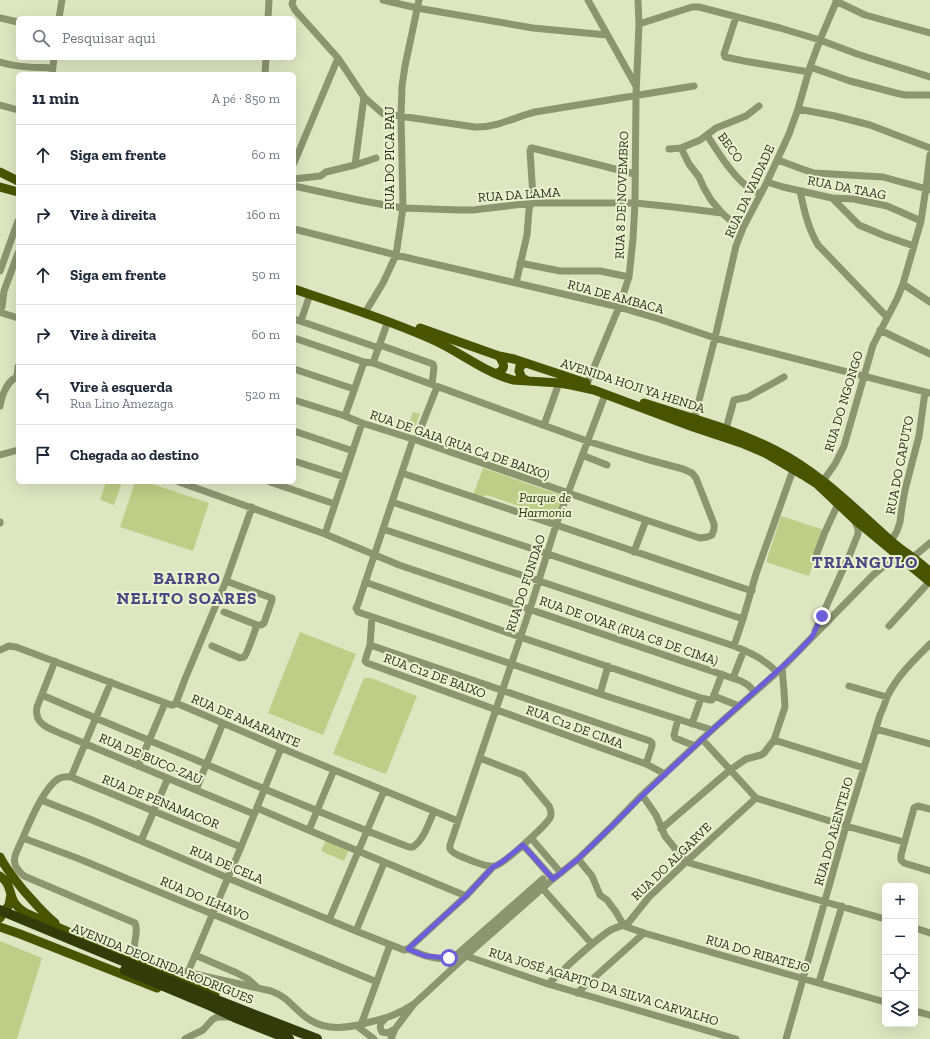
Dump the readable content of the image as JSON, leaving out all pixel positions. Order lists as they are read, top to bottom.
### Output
{
  "streets": {
    "highway": ["AVENIDA DEOLINDA RODRIGUES"],
    "main road": ["AVENIDA HOJI YA HENDA"],
    "street": [
      "BECO",
      "RUA DO PICA PAU",
      "RUA DA TAAG",
      "RUA DA VAIDADE",
      "RUA DA LAMA",
      "RUA 8 DE NOVEMBRO",
      "RUA DE AMBACA",
      "RUA DO NGONGO",
      "RUA DE GAIA (RUA C4 DE BAIXO)",
      "RUA DO CAPUTO",
      "RUA DO FUNDAO",
      "RUA DE OVAR (RUA C8 DE CIMA)",
      "RUA C12 DE BAIXO",
      "RUA DE AMARANTE",
      "RUA C12 DE CIMA",
      "RUA DE BUCO-ZAU",
      "RUA DE PENAMACOR",
      "RUA DO ALENTEJO",
      "RUA DO ALGARVE",
      "RUA DE CELA",
      "RUA DO ILHAVO",
      "RUA DO RIBATEJO",
      "RUA JOSÉ AGAPITO DA SILVA CARVALHO"
    ]
  },
  "crossings": [
    ["BECO", "RUA DA VAIDADE"],
    ["RUA DO PICA PAU", "RUA DA LAMA"],
    ["RUA DO PICA PAU", "RUA DE AMBACA"],
    ["RUA DO PICA PAU", "AVENIDA HOJI YA HENDA"],
    ["RUA DA TAAG", "RUA DA VAIDADE"],
    ["RUA DA TAAG", "RUA DO NGONGO"],
    ["RUA DA VAIDADE", "RUA DE AMBACA"],
    ["RUA DA VAIDADE", "AVENIDA HOJI YA HENDA"],
    ["RUA DA LAMA", "RUA 8 DE NOVEMBRO"],
    ["RUA 8 DE NOVEMBRO", "RUA DE AMBACA"],
    ["RUA 8 DE NOVEMBRO", "AVENIDA HOJI YA HENDA"],
    ["RUA DE AMBACA", "RUA DO NGONGO"],
    ["RUA DE AMBACA", "RUA DO CAPUTO"],
    ["AVENIDA HOJI YA HENDA", "RUA DO NGONGO"],
    ["AVENIDA HOJI YA HENDA", "RUA DO CAPUTO"],
    ["RUA DE GAIA (RUA C4 DE BAIXO)", "RUA DO FUNDAO"],
    ["RUA DO FUNDAO", "RUA DE OVAR (RUA C8 DE CIMA)"],
    ["RUA DO FUNDAO", "RUA C12 DE BAIXO"],
    ["RUA DO FUNDAO", "RUA DE AMARANTE"],
    ["RUA DO FUNDAO", "RUA C12 DE CIMA"],
    ["RUA C12 DE BAIXO", "RUA C12 DE CIMA"],
    ["RUA DO ALENTEJO", "RUA DO RIBATEJO"],
    ["RUA DO ALGARVE", "RUA DO RIBATEJO"],
    ["RUA DO ALGARVE", "RUA JOSÉ AGAPITO DA SILVA CARVALHO"]
  ],
  "districts": ["TRIANGULO", "BAIRRO NELITO SOARES"],
  "parks": ["Parque de Harmonia"],
  "page": {
    "search": "Pesquisar aqui",
    "heading": ["11 min", "A pé · 850 m"],
    "list": [
      ["Siga em frente", "60 m"],
      ["Vire à direita", "160 m"],
      ["Siga em frente", "50 m"],
      ["Vire à direita", "60 m"],
      ["Vire à esquerda", "Rua Lino Amezaga", "520 m"],
      "Chegada ao destino"
    ],
    "map_buttons": ["+", "−"]
  }
}
